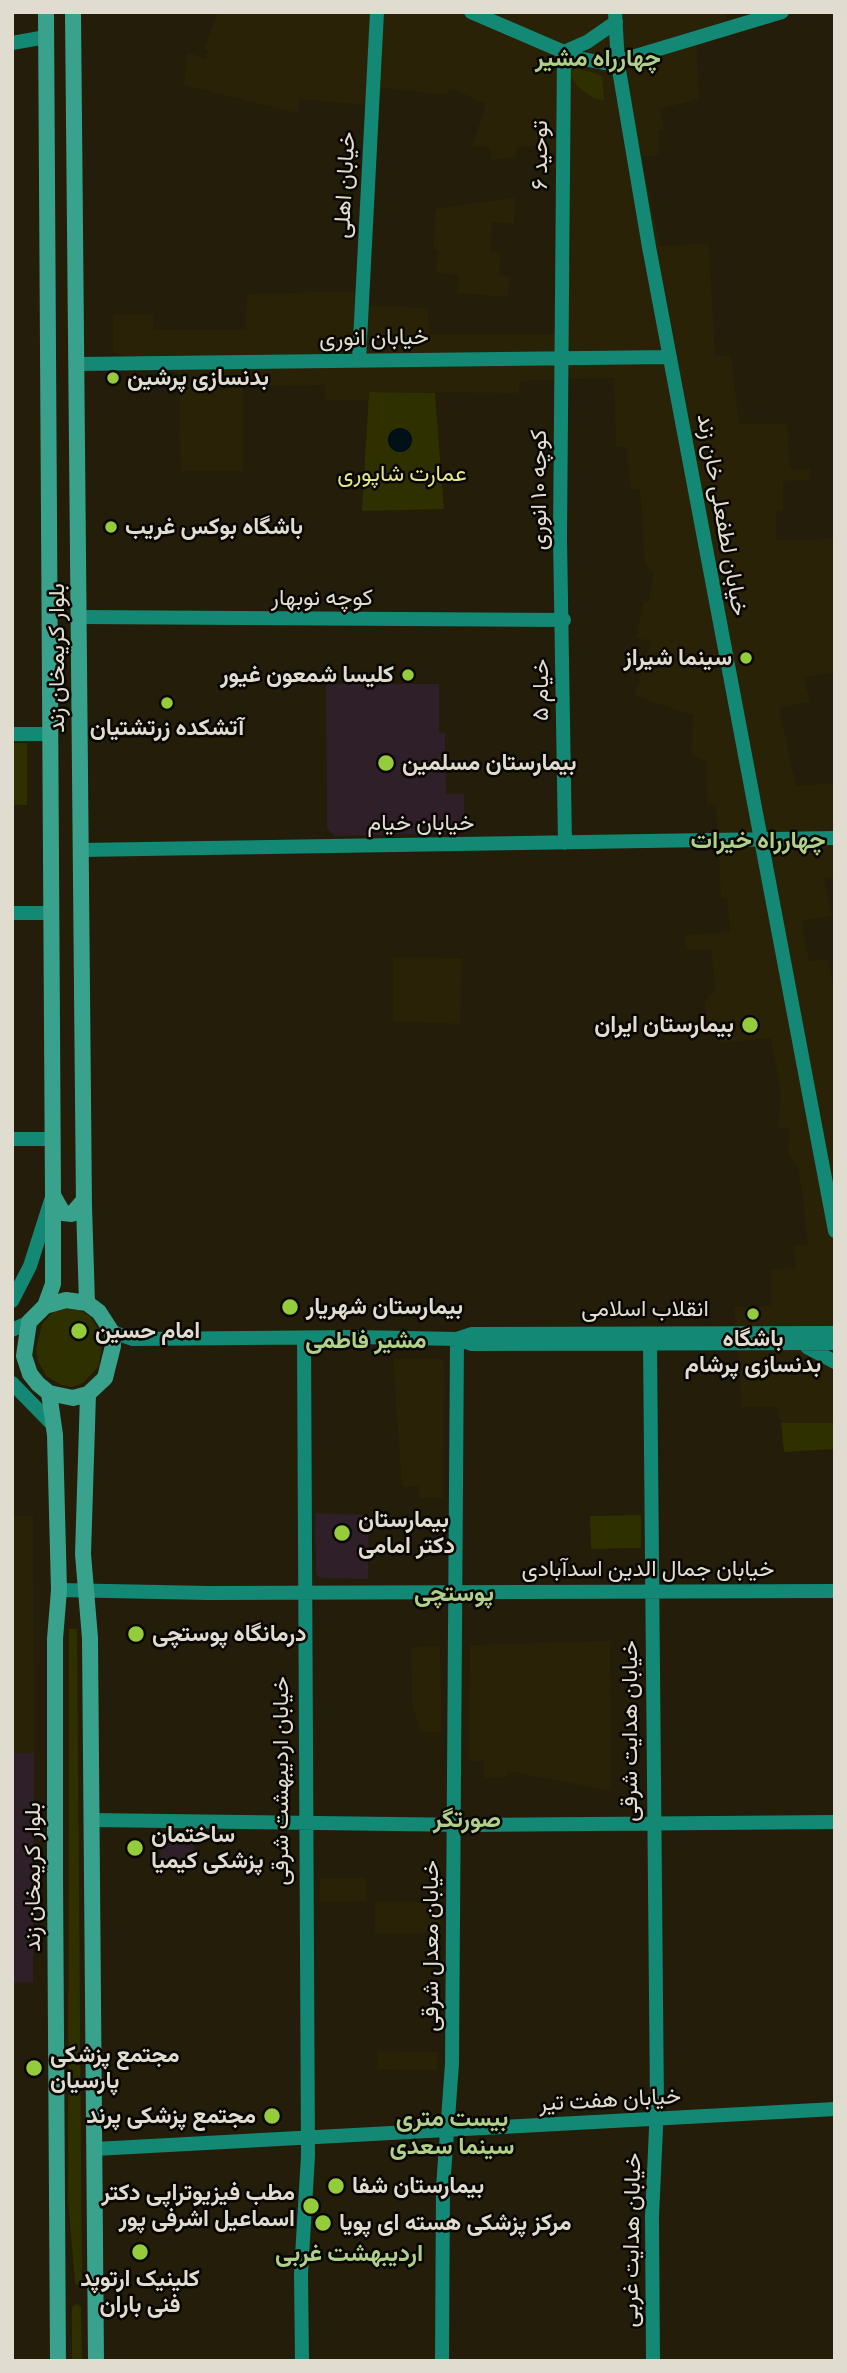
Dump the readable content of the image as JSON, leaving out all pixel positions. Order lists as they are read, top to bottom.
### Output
{
  "streets": {
    "main road": ["بلوار کریمخان زند"],
    "street": [
      "۶ توحید",
      "خیابان اهلی",
      "خیابان انوری",
      "کوچه ۱۰ انوری",
      "خیابان لطفعلی خان زند",
      "کوچه نوبهار",
      "۵ خیام",
      "خیابان خیام",
      "انقلاب اسلامی",
      "خیابان جمال الدین اسدآبادی",
      "خیابان هدایت شرقی",
      "خیابان اردیبهشت شرقی",
      "خیابان معدل شرقی",
      "خیابان هفت تیر",
      "خیابان هدایت غربی"
    ]
  },
  "crossings": [
    ["۶ توحید", "خیابان انوری"],
    ["۶ توحید", "کوچه ۱۰ انوری"],
    ["خیابان اهلی", "خیابان انوری"],
    ["خیابان انوری", "کوچه ۱۰ انوری"],
    ["خیابان انوری", "خیابان لطفعلی خان زند"],
    ["خیابان انوری", "بلوار کریمخان زند"],
    ["کوچه ۱۰ انوری", "کوچه نوبهار"],
    ["کوچه ۱۰ انوری", "۵ خیام"],
    ["خیابان لطفعلی خان زند", "خیابان خیام"],
    ["کوچه نوبهار", "بلوار کریمخان زند"],
    ["کوچه نوبهار", "۵ خیام"],
    ["بلوار کریمخان زند", "خیابان خیام"],
    ["بلوار کریمخان زند", "انقلاب اسلامی"],
    ["بلوار کریمخان زند", "خیابان جمال الدین اسدآبادی"],
    ["۵ خیام", "خیابان خیام"],
    ["انقلاب اسلامی", "خیابان هدایت شرقی"],
    ["انقلاب اسلامی", "خیابان اردیبهشت شرقی"],
    ["انقلاب اسلامی", "خیابان معدل شرقی"],
    ["خیابان جمال الدین اسدآبادی", "خیابان هدایت شرقی"],
    ["خیابان جمال الدین اسدآبادی", "خیابان اردیبهشت شرقی"],
    ["خیابان جمال الدین اسدآبادی", "خیابان معدل شرقی"],
    ["خیابان هدایت شرقی", "خیابان هفت تیر"],
    ["خیابان هدایت شرقی", "خیابان هدایت غربی"],
    ["خیابان اردیبهشت شرقی", "خیابان هفت تیر"],
    ["خیابان معدل شرقی", "خیابان هفت تیر"],
    ["خیابان هفت تیر", "خیابان هدایت غربی"]
  ],
  "districts": [
    "چهارراه مشیر",
    "چهارراه خیرات",
    "مشیر فاطمی",
    "پوستچی",
    "صورتگر",
    "بیست متری سینما سعدی",
    "اردیبهشت غربی"
  ],
  "parks": ["عمارت شاپوری"],
  "places": [
    "بدنسازی پرشین",
    "باشگاه بوکس غریب",
    "سینما شیراز",
    "کلیسا شمعون غیور",
    "آتشکده زرتشتیان",
    "بیمارستان مسلمین",
    "بیمارستان ایران",
    "بیمارستان شهریار",
    "باشگاه بدنسازی پرشام",
    "امام حسین",
    "بیمارستان دکتر امامی",
    "درمانگاه پوستچی",
    "ساختمان پزشکی کیمیا",
    "مجتمع پزشکی پارسیان",
    "مجتمع پزشکی پرند",
    "بیمارستان شفا",
    "مطب فیزیوتراپی دکتر اسماعیل اشرفی پور",
    "مرکز پزشکی هسته ای پویا",
    "کلینیک ارتوپد فنی باران"
  ]
}
